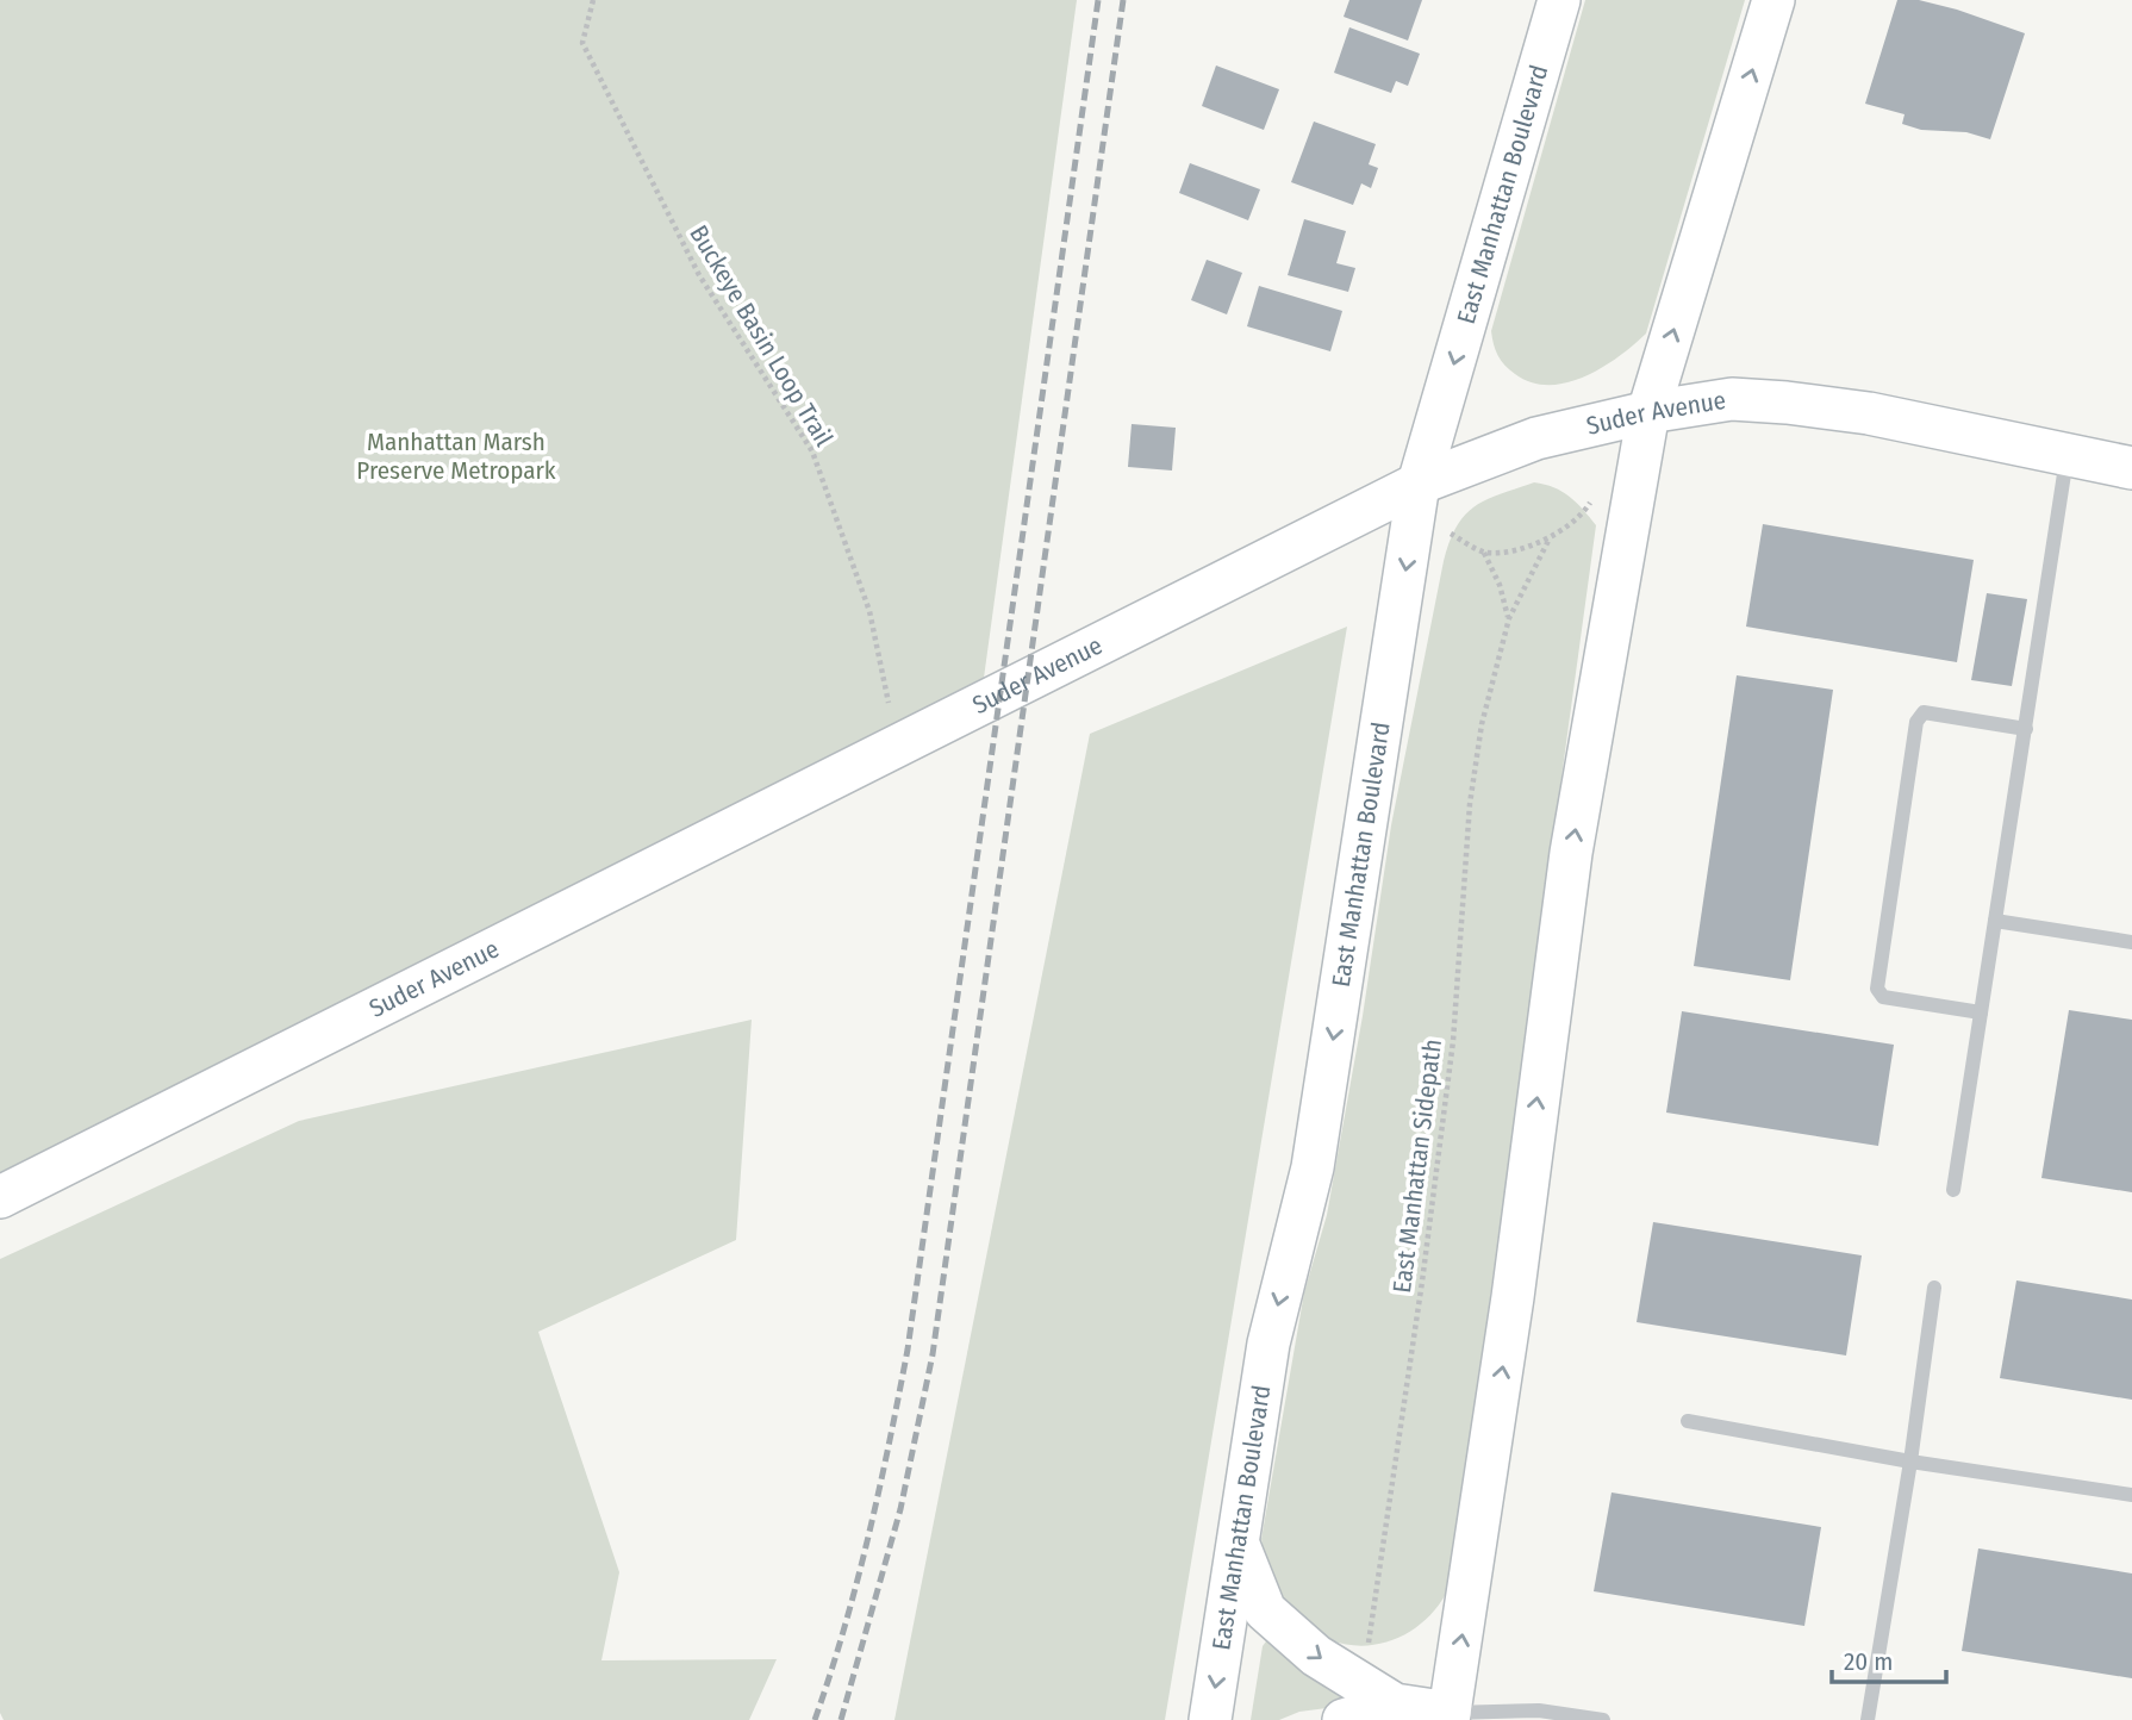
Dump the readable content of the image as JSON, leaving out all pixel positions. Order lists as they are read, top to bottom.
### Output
{
  "streets": {
    "street": ["East Manhattan Boulevard", "Suder Avenue"],
    "path": ["Buckeye Basin Loop Trail", "East Manhattan Sidepath"]
  },
  "crossings": [
    ["East Manhattan Boulevard", "Suder Avenue"]
  ],
  "parks": ["Manhattan Marsh Preserve Metropark"],
  "scale_bar": "20 m"
}
